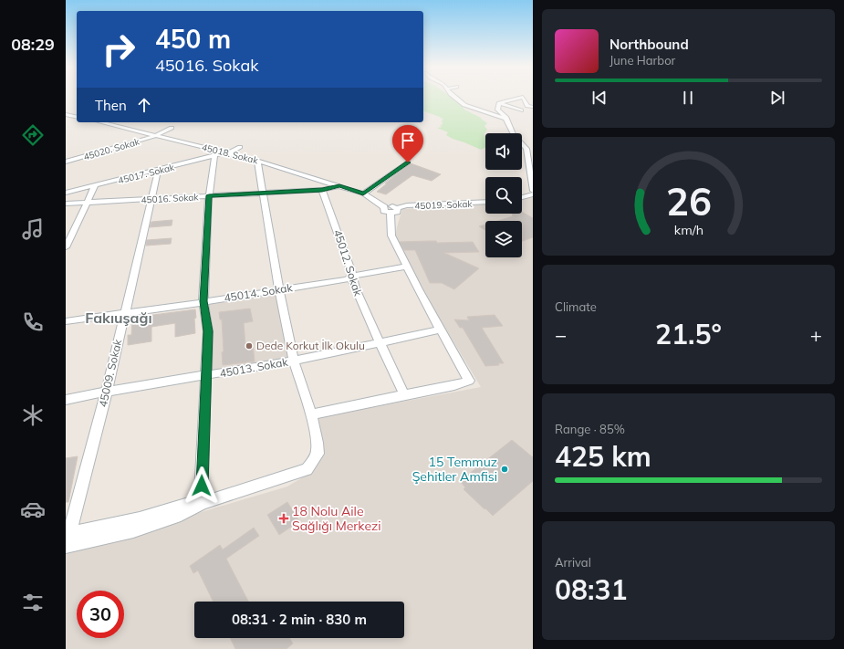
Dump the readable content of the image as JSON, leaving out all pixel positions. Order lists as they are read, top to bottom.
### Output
{
  "streets": {
    "street": [
      "45020. Sokak",
      "45018. Sokak",
      "45017. Sokak",
      "45016. Sokak",
      "45019. Sokak",
      "45012. Sokak",
      "45014. Sokak",
      "45013. Sokak",
      "45009. Sokak"
    ]
  },
  "crossings": [
    ["45020. Sokak", "45018. Sokak"],
    ["45018. Sokak", "45017. Sokak"],
    ["45018. Sokak", "45016. Sokak"],
    ["45018. Sokak", "45019. Sokak"],
    ["45017. Sokak", "45009. Sokak"],
    ["45016. Sokak", "45012. Sokak"],
    ["45016. Sokak", "45009. Sokak"],
    ["45012. Sokak", "45014. Sokak"],
    ["45012. Sokak", "45013. Sokak"],
    ["45014. Sokak", "45009. Sokak"],
    ["45013. Sokak", "45009. Sokak"]
  ],
  "districts": ["Fakıuşağı"],
  "places": {
    "other": ["Dede Korkut İlk Okulu", "15 Temmuz Şehitler Amfisi"],
    "health": ["18 Nolu Aile Sağlığı Merkezi"]
  },
  "page": {
    "tabs": "08:29",
    "turn": ["450 m", "45016. Sokak"],
    "song": ["Northbound", "June Harbor"],
    "then": "Then",
    "tile": [
      "Climate",
      ["Range · 85%", "425 km"],
      ["Arrival", "08:31"]
    ],
    "heat": ["−", "21.5°", "+"],
    "limit": "30",
    "trip": "08:31 · 2 min · 830 m",
    "gauge": ["26", "km/h"]
  }
}
